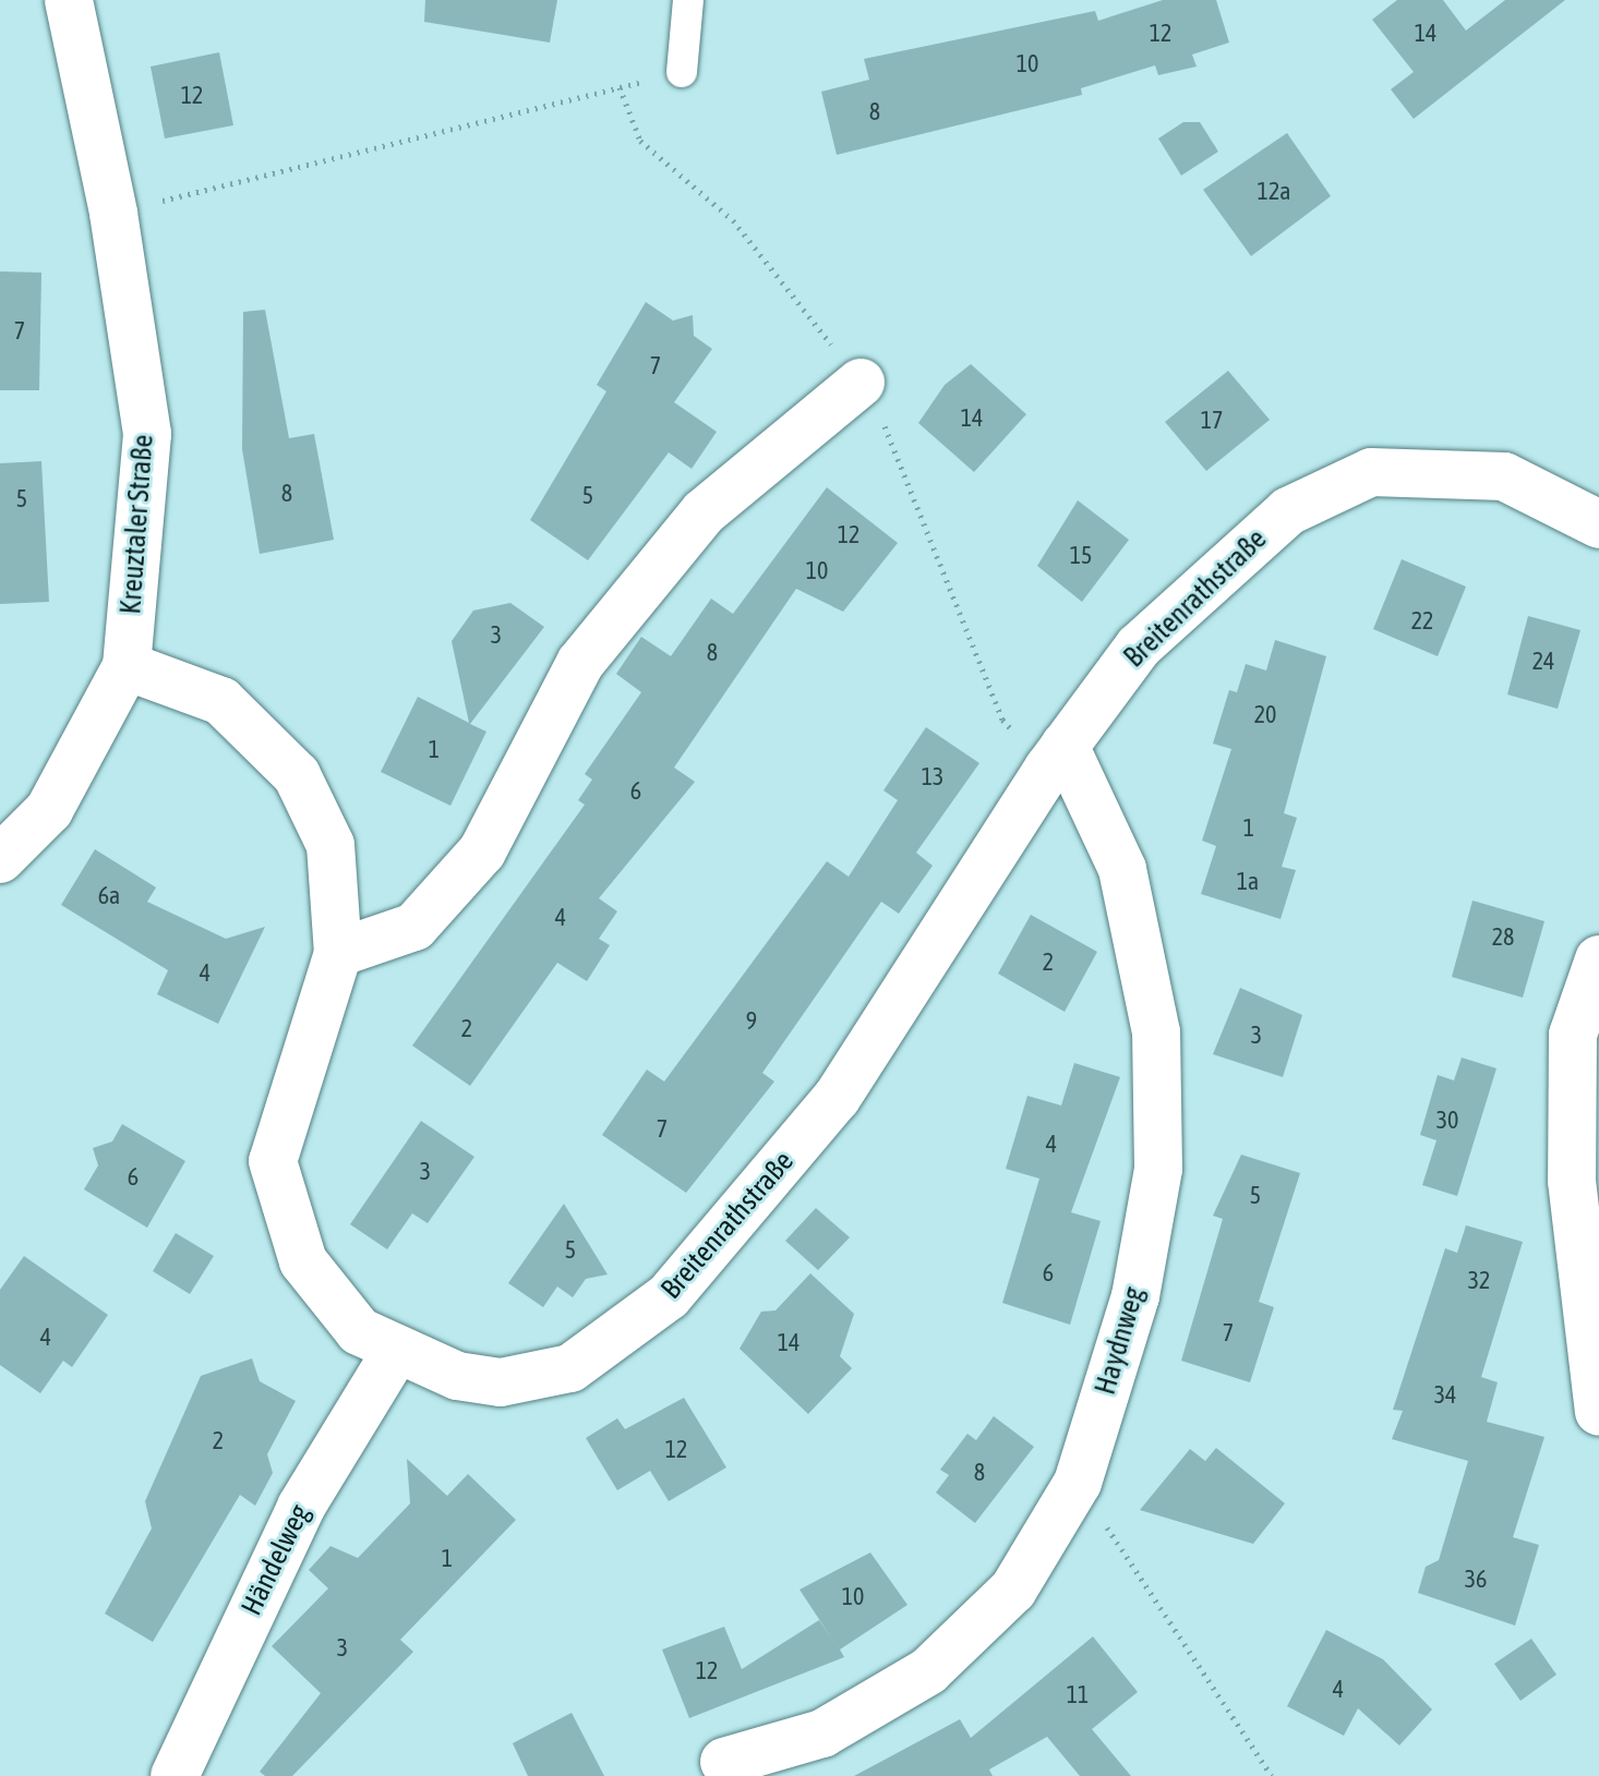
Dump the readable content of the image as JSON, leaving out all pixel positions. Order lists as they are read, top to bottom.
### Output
{
  "streets": {
    "street": [
      "Kreuztaler Straße",
      "Breitenrathstraße",
      "Haydnweg",
      "Händelweg"
    ]
  },
  "crossings": [
    ["Kreuztaler Straße", "Breitenrathstraße"],
    ["Breitenrathstraße", "Haydnweg"],
    ["Breitenrathstraße", "Händelweg"]
  ],
  "house_numbers": [
    "12",
    "14",
    "10",
    "12",
    "8",
    "12a",
    "7",
    "7",
    "14",
    "17",
    "8",
    "5",
    "5",
    "12",
    "15",
    "10",
    "22",
    "3",
    "8",
    "24",
    "20",
    "1",
    "13",
    "6",
    "1",
    "1a",
    "6a",
    "4",
    "28",
    "2",
    "4",
    "9",
    "2",
    "3",
    "30",
    "7",
    "4",
    "3",
    "6",
    "5",
    "5",
    "6",
    "32",
    "7",
    "4",
    "14",
    "34",
    "2",
    "12",
    "8",
    "1",
    "36",
    "10",
    "3",
    "12",
    "4",
    "11"
  ]
}
